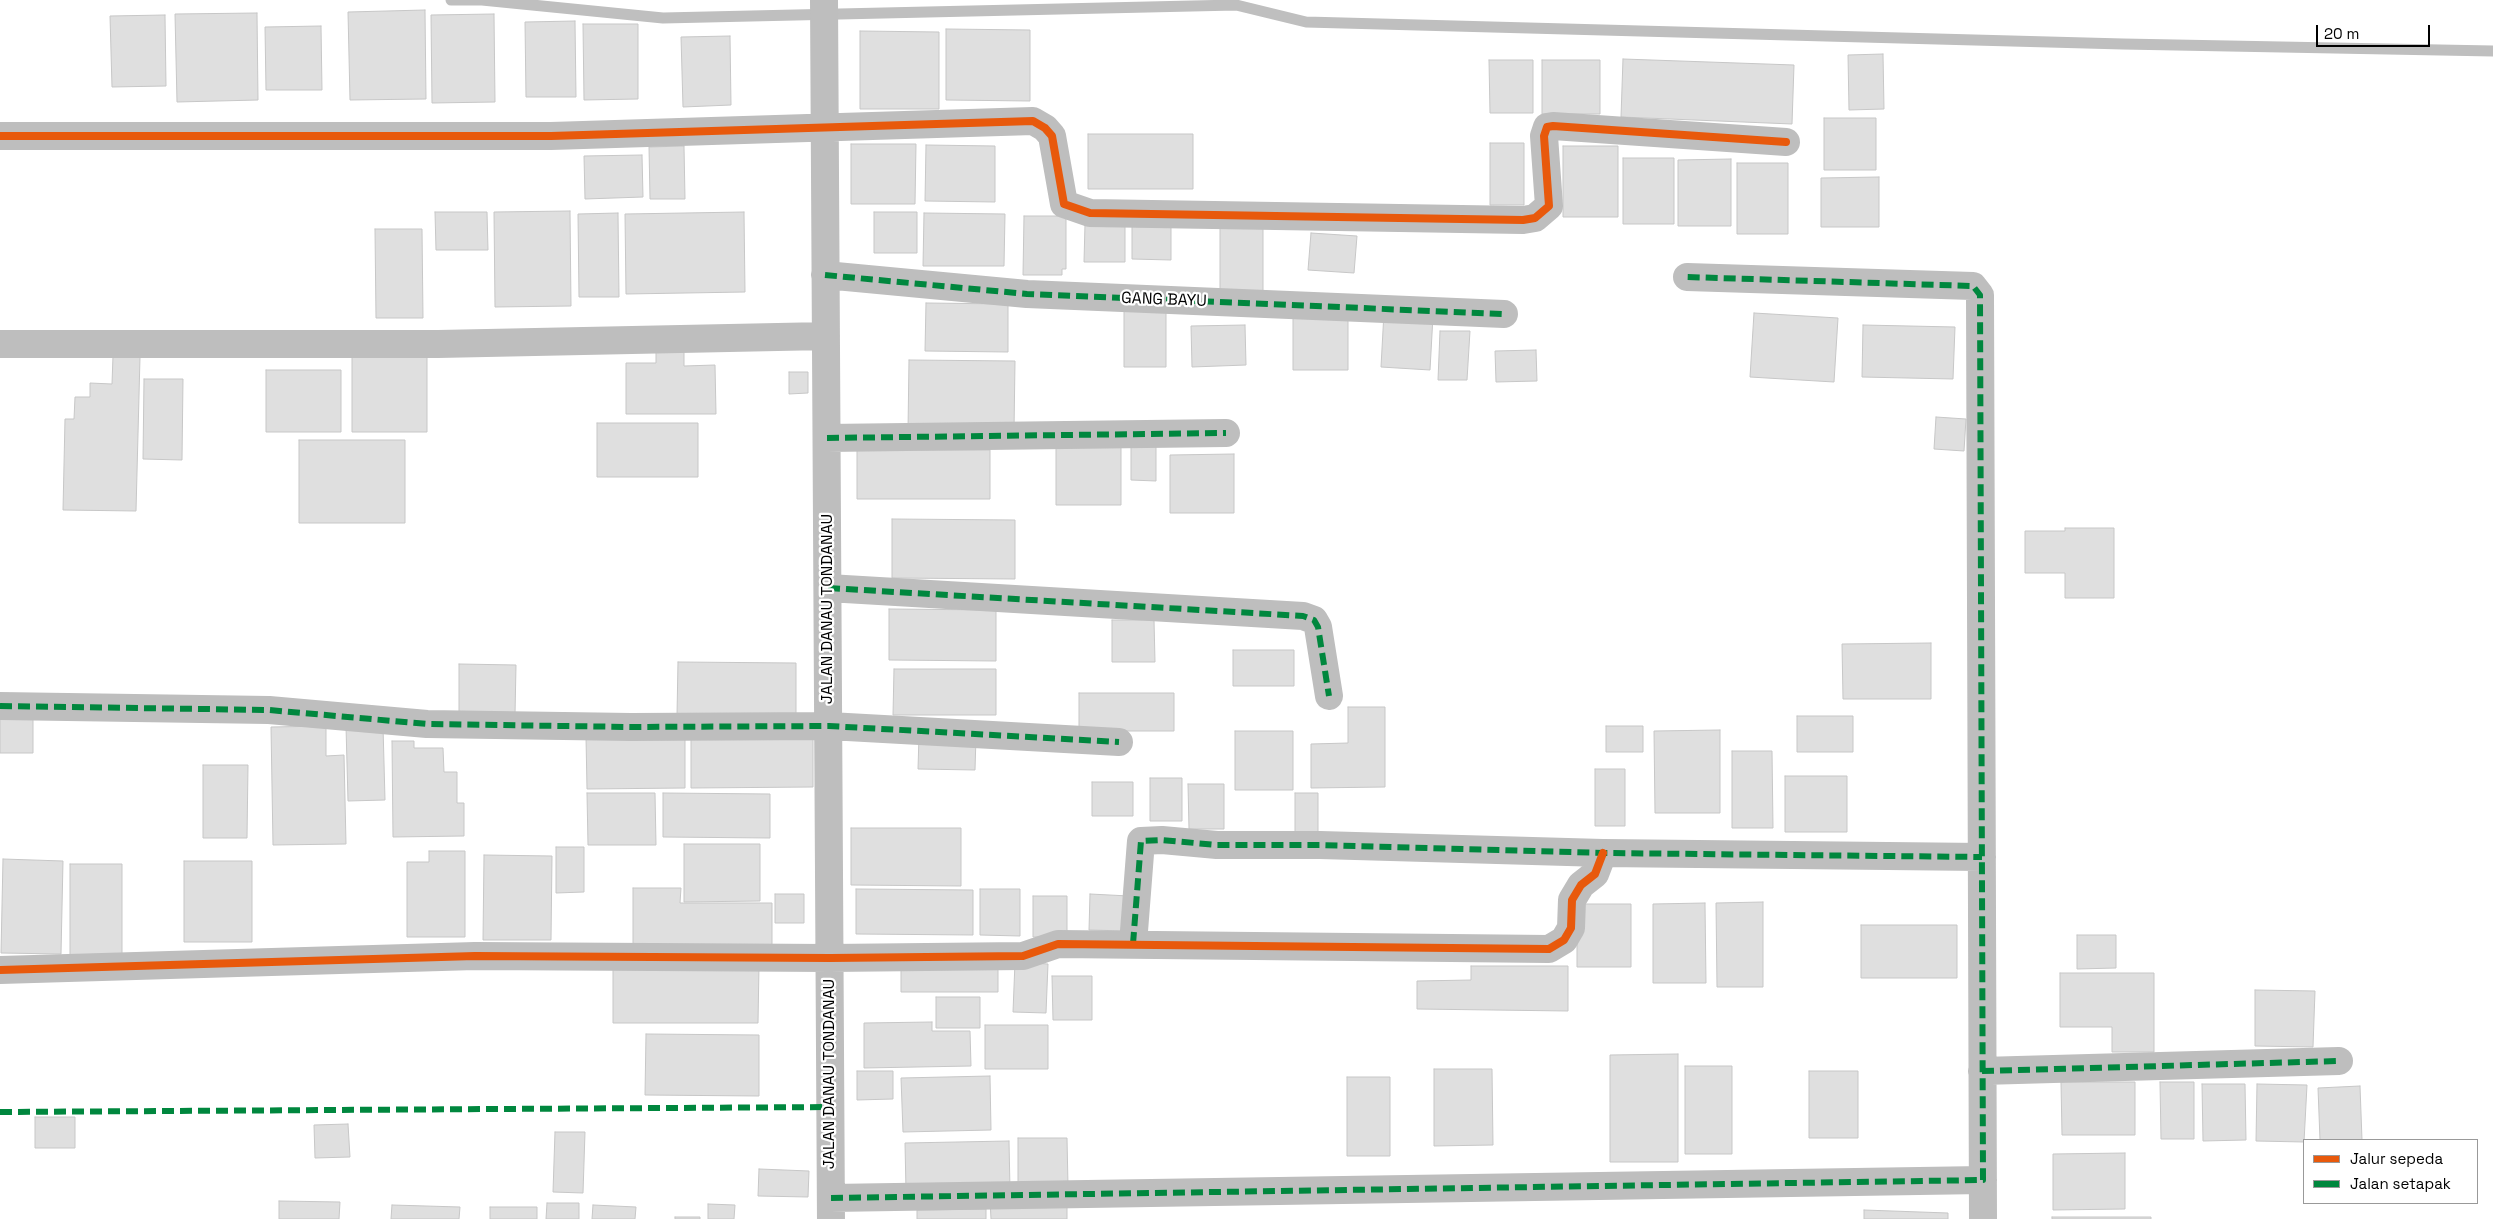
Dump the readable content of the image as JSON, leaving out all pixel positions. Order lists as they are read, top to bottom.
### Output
{
  "streets": {
    "street": ["GANG BAYU", "JALAN DANAU TONDANAU"]
  },
  "crossings": [
    ["GANG BAYU", "JALAN DANAU TONDANAU"]
  ],
  "legend": ["Jalur sepeda", "Jalan setapak"],
  "scale_bar": "20 m"
}
